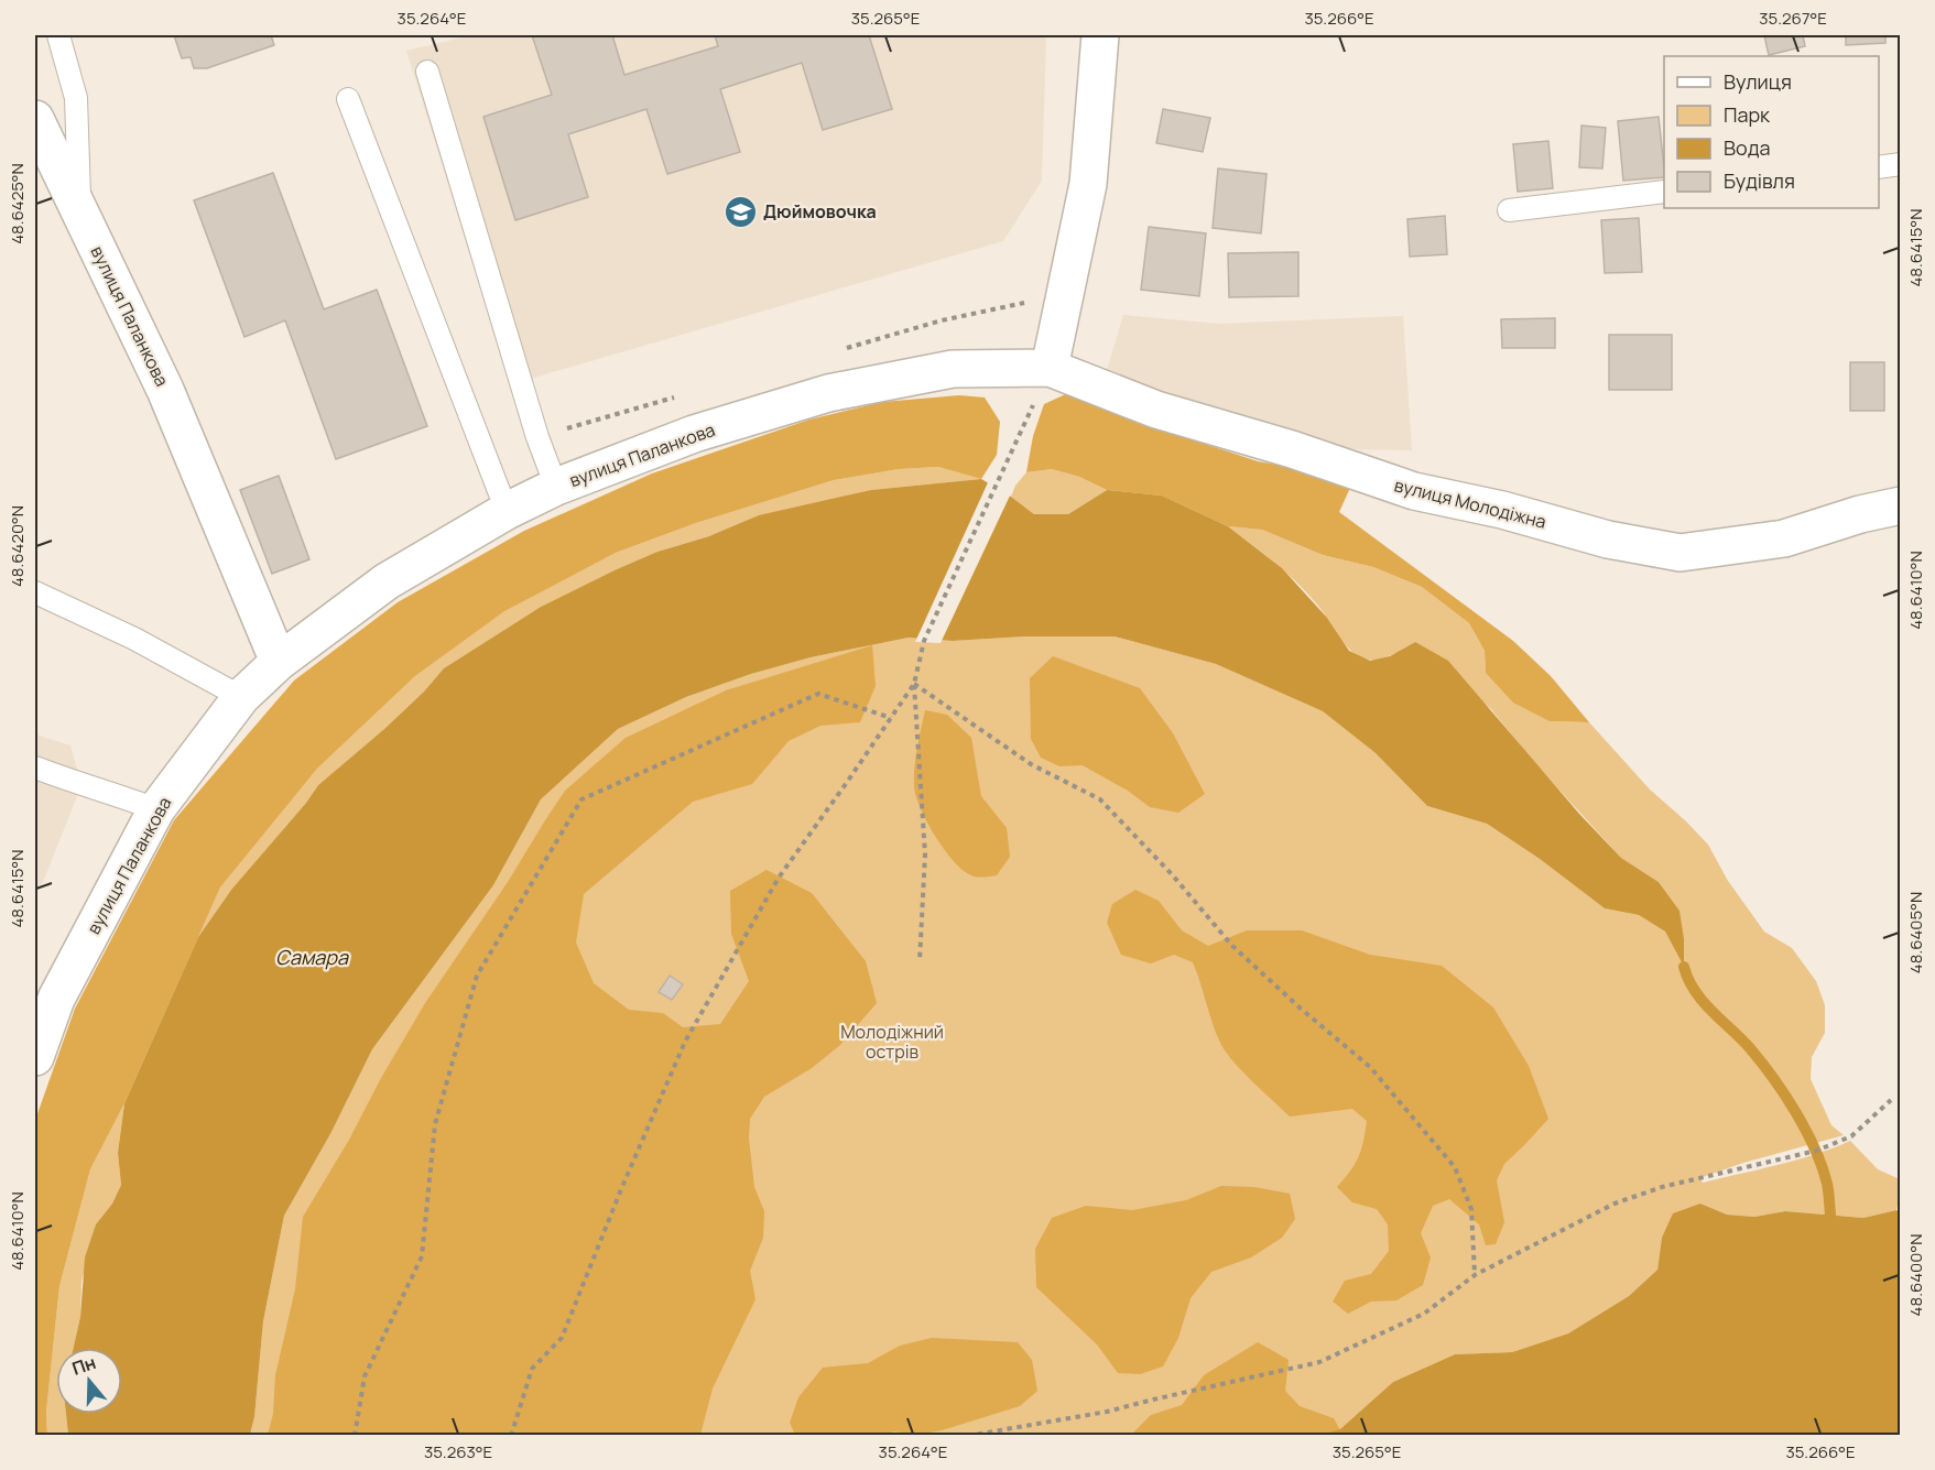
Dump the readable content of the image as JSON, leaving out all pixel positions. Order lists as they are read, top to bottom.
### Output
{
  "streets": {
    "street": ["вулиця Паланкова", "вулиця Молодіжна"]
  },
  "crossings": [
    ["вулиця Паланкова", "вулиця Молодіжна"]
  ],
  "water": ["Самара"],
  "parks": ["Молодіжний острів"],
  "places": {
    "school or university": ["Дюймовочка"]
  },
  "legend": [
    "Вулиця",
    "Парк",
    "Вода",
    "Будівля"
  ],
  "north": "top",
  "coordinates": [
    "35.264°E",
    "35.265°E",
    "35.266°E",
    "35.267°E",
    "48.6425°N",
    "48.6415°N",
    "48.6420°N",
    "48.6410°N",
    "48.6405°N",
    "48.6400°N",
    "35.263°E"
  ]
}
